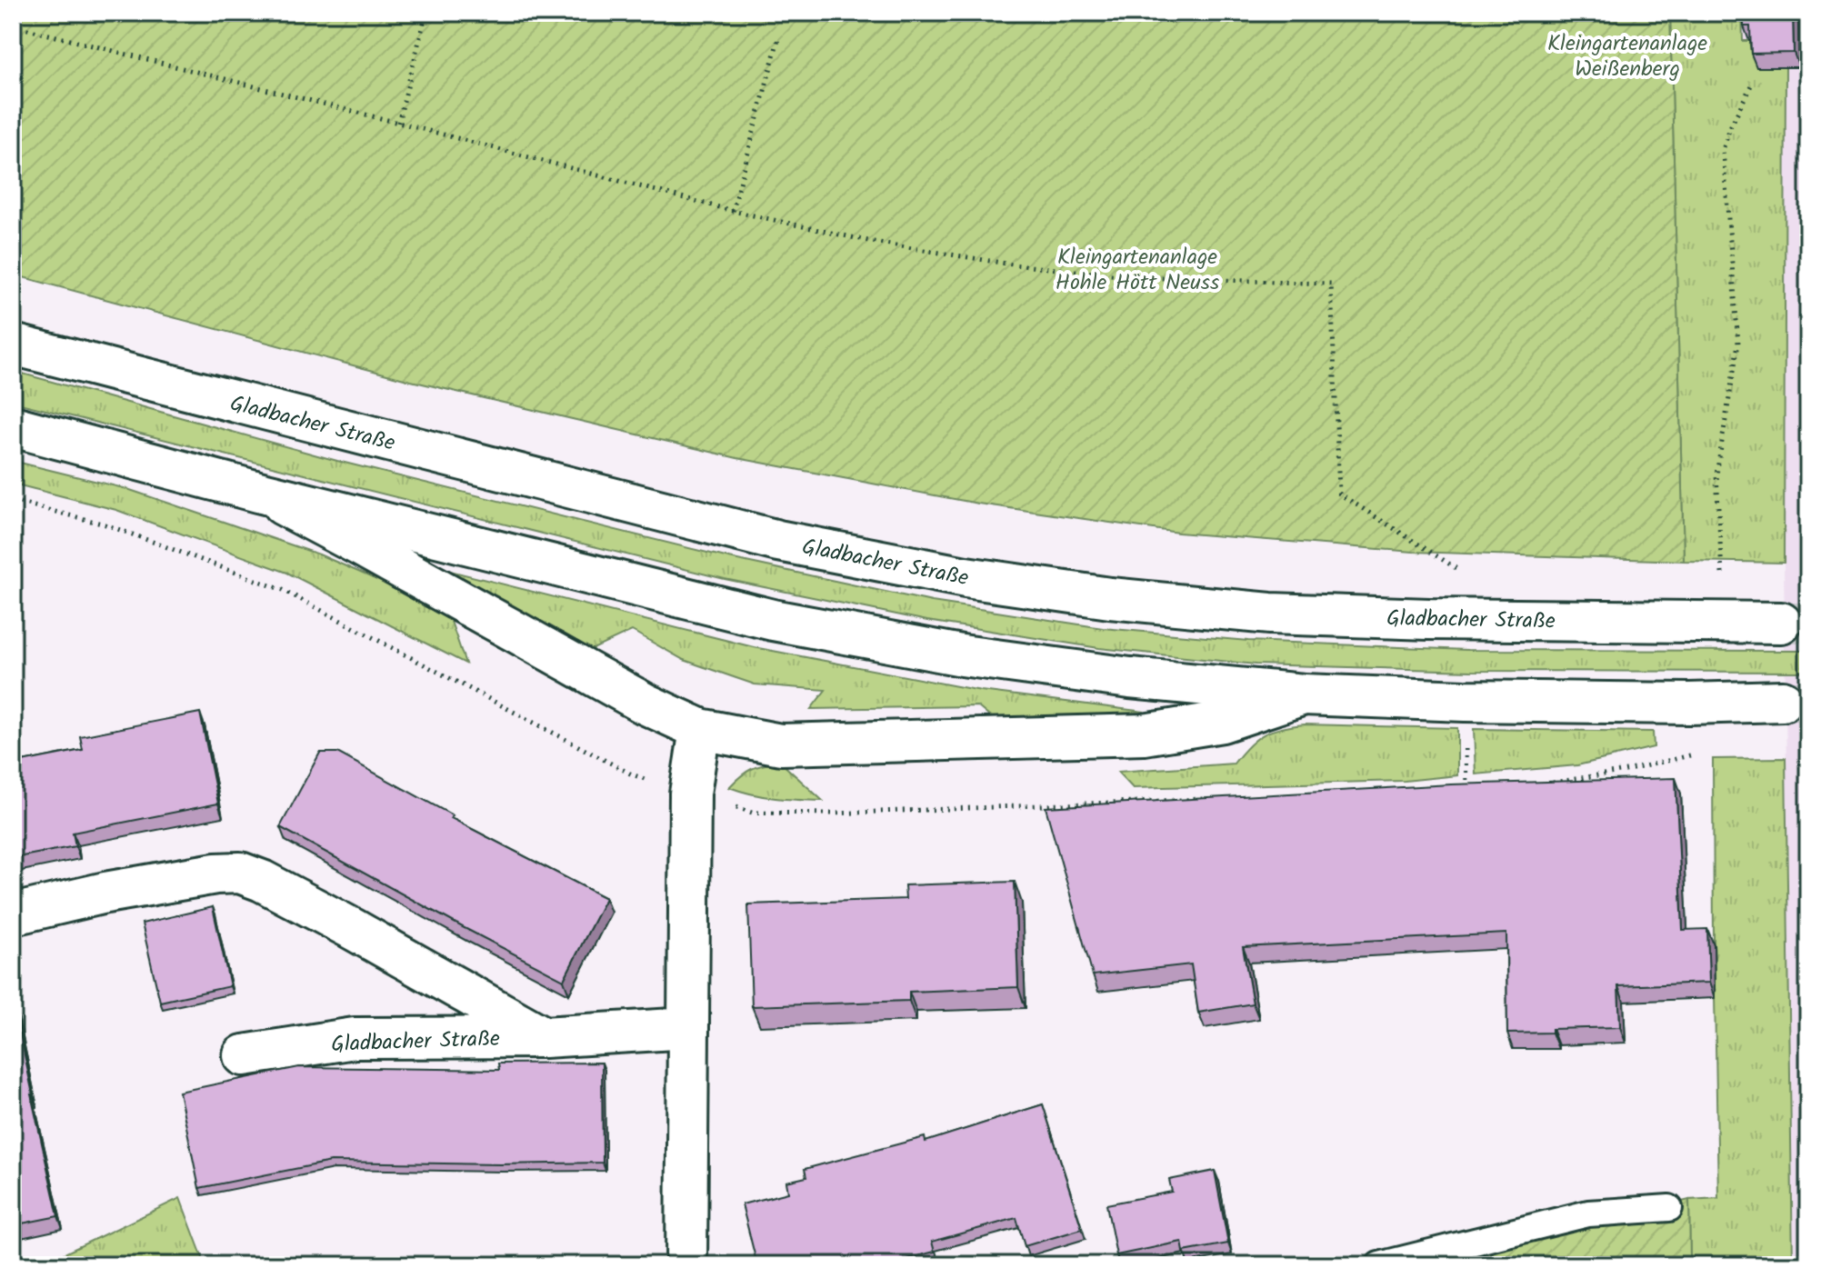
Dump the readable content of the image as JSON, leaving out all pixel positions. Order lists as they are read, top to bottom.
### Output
{
  "streets": {
    "main road": ["Gladbacher Straße"]
  },
  "parks": ["Kleingartenanlage Weißenberg", "Kleingartenanlage Hohle Hött Neuss"]
}
